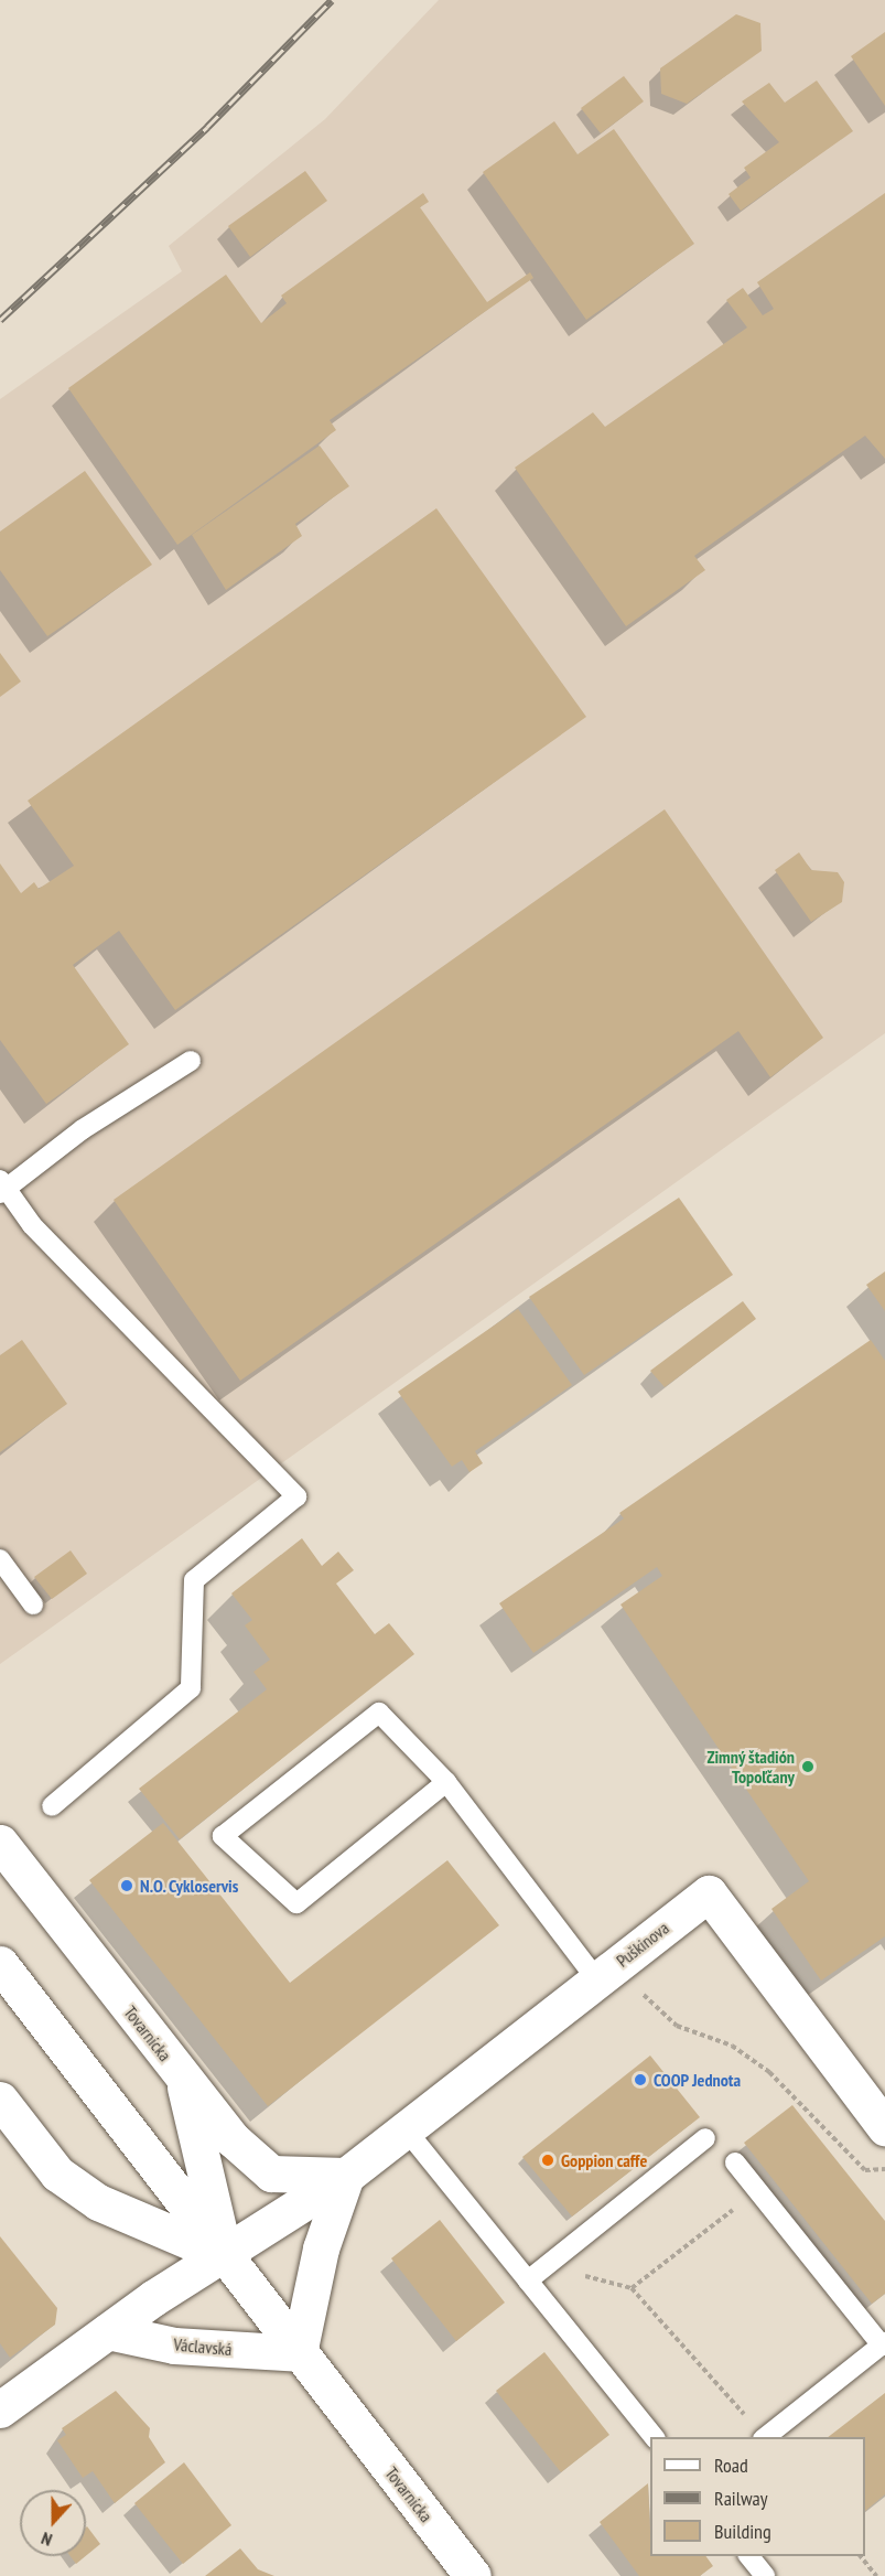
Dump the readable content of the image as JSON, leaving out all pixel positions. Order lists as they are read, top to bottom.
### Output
{
  "streets": {
    "street": ["Puškinova", "Tovarnícka", "Václavská"]
  },
  "crossings": [
    ["Puškinova", "Tovarnícka"],
    ["Tovarnícka", "Václavská"]
  ],
  "places": [
    "Zimný štadión Topoľčany",
    "N.O. Cykloservis",
    "COOP Jednota",
    "Goppion caffe"
  ],
  "legend": ["Road", "Railway", "Building"],
  "north": "bottom"
}
